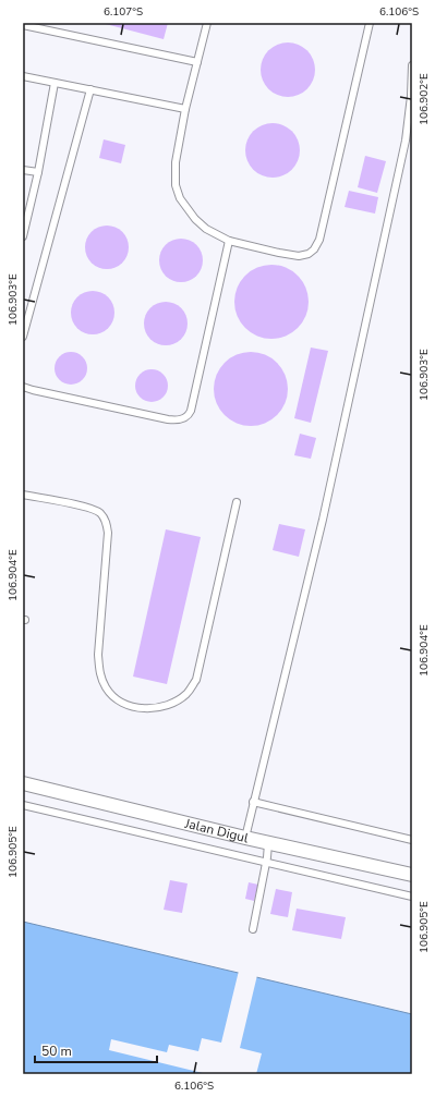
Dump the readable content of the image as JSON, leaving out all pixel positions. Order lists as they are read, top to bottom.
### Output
{
  "streets": {
    "street": ["Jalan Digul"]
  },
  "scale_bar": "50 m",
  "coordinates": [
    "6.107°S",
    "6.106°S",
    "106.902°E",
    "106.903°E",
    "106.904°E",
    "106.905°E"
  ]
}
